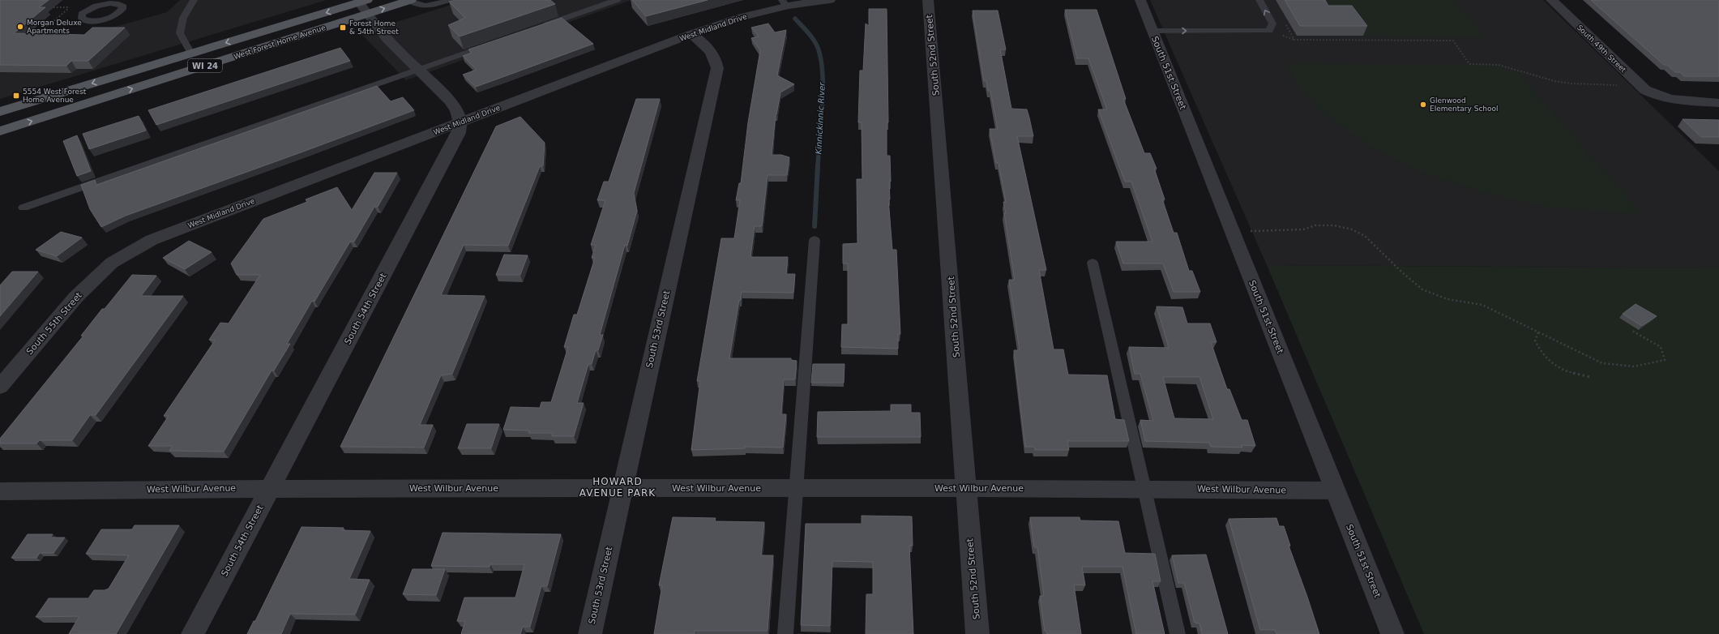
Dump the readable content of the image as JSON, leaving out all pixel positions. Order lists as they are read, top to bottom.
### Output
{
  "streets": {
    "main road": ["West Forest Home Avenue", "WI 24"],
    "street": [
      "West Midland Drive",
      "South 49th Street",
      "South 52nd Street",
      "South 51st Street",
      "South 54th Street",
      "South 55th Street",
      "South 53rd Street",
      "West Wilbur Avenue"
    ]
  },
  "crossings": [
    ["West Midland Drive", "South 54th Street"],
    ["West Midland Drive", "South 55th Street"],
    ["West Midland Drive", "South 53rd Street"],
    ["South 52nd Street", "West Wilbur Avenue"],
    ["South 51st Street", "West Wilbur Avenue"],
    ["South 54th Street", "West Wilbur Avenue"],
    ["South 53rd Street", "West Wilbur Avenue"]
  ],
  "districts": ["HOWARD AVENUE PARK"],
  "water": ["Kinnickinnic River"],
  "places": {
    "other": ["Morgan Deluxe Apartments", "Glenwood Elementary School"],
    "transit": ["Forest Home & 54th Street", "5554 West Forest Home Avenue"]
  }
}
